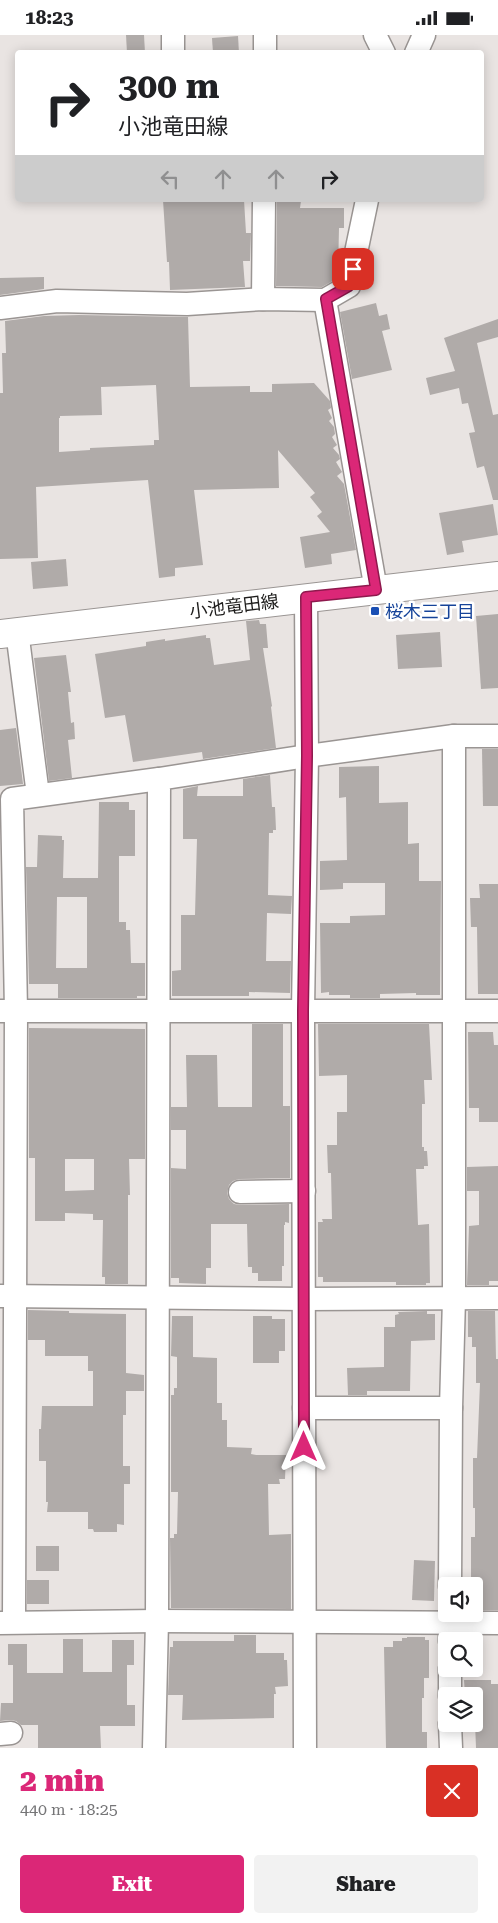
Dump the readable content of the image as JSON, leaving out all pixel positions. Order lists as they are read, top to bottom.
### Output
{
  "streets": {
    "main road": ["小池竜田線"]
  },
  "places": {
    "transit": ["桜木三丁目"]
  },
  "page": {
    "status": "18:23",
    "turn": ["300 m", "小池竜田線"],
    "heading": ["2 min", "440 m · 18:25"],
    "buttons": ["Exit", "Share"]
  }
}
